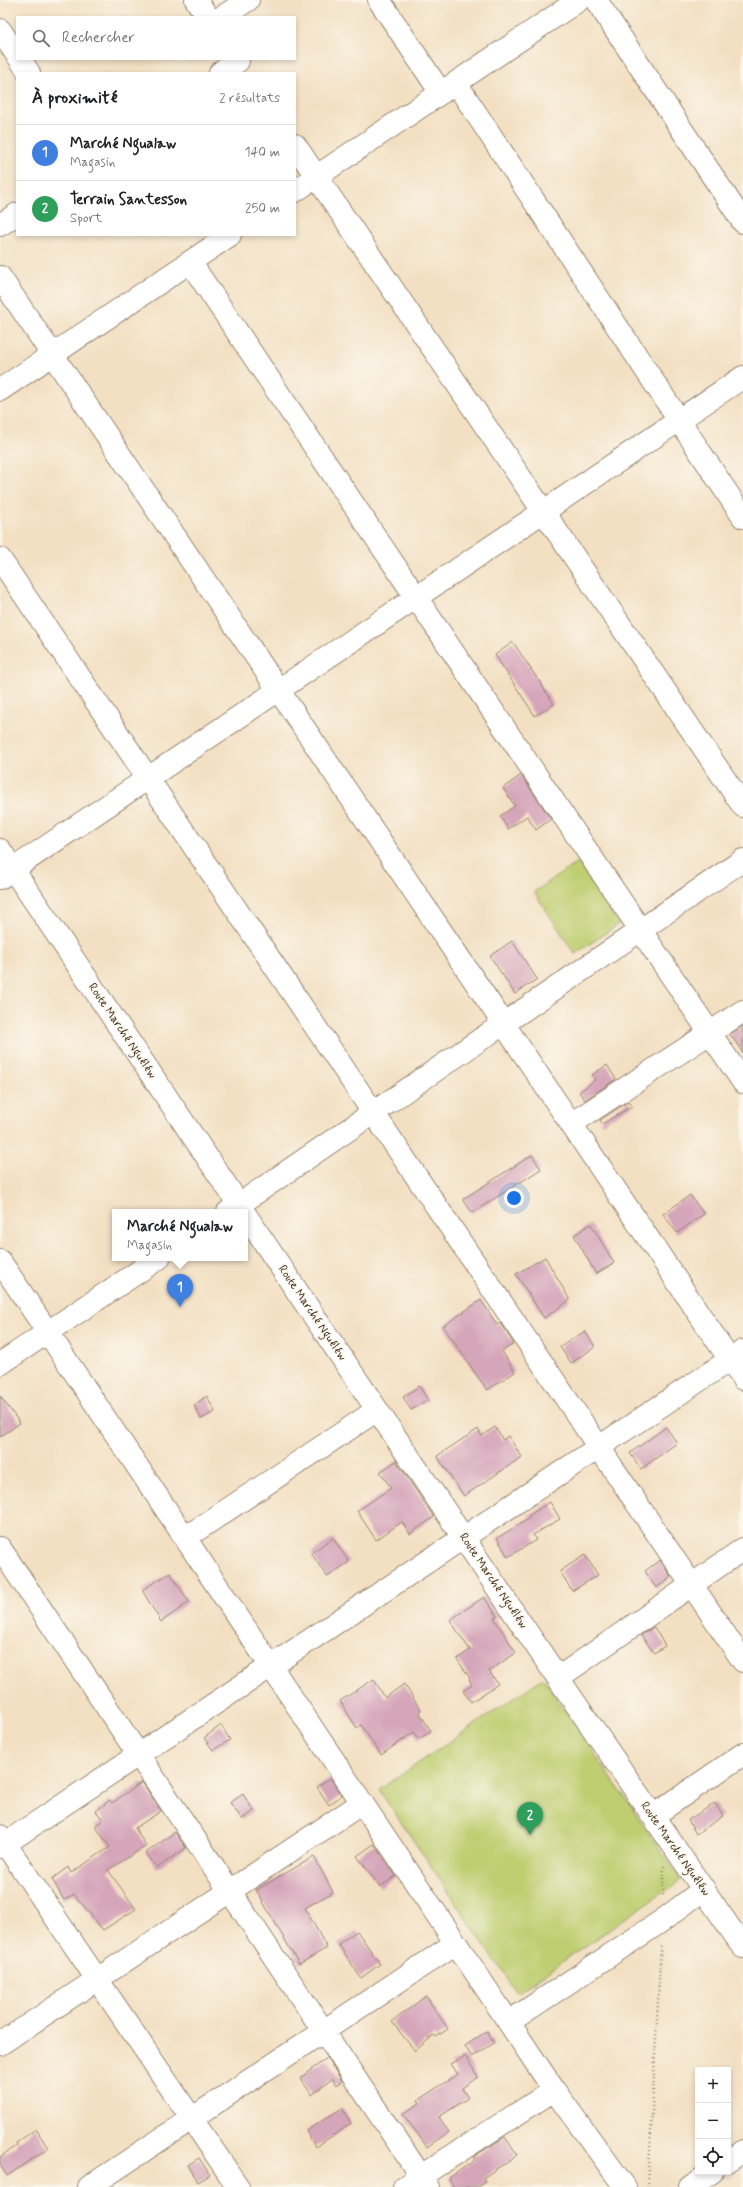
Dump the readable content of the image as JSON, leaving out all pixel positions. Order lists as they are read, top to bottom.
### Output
{
  "streets": {
    "street": ["Route Marché Nguéléw"]
  },
  "page": {
    "search": "Rechercher",
    "heading": ["À proximité", "2 résultats"],
    "list": [
      {
        "mark": "1",
        "name": "Marché Ngualaw",
        "note": "Magasin",
        "value": "140 m"
      },
      {
        "mark": "2",
        "name": "Terrain Santesson",
        "note": "Sport",
        "value": "250 m"
      }
    ],
    "popup": ["Marché Ngualaw", "Magasin"],
    "pins": ["1", "2"],
    "map_buttons": ["+", "−"]
  }
}
